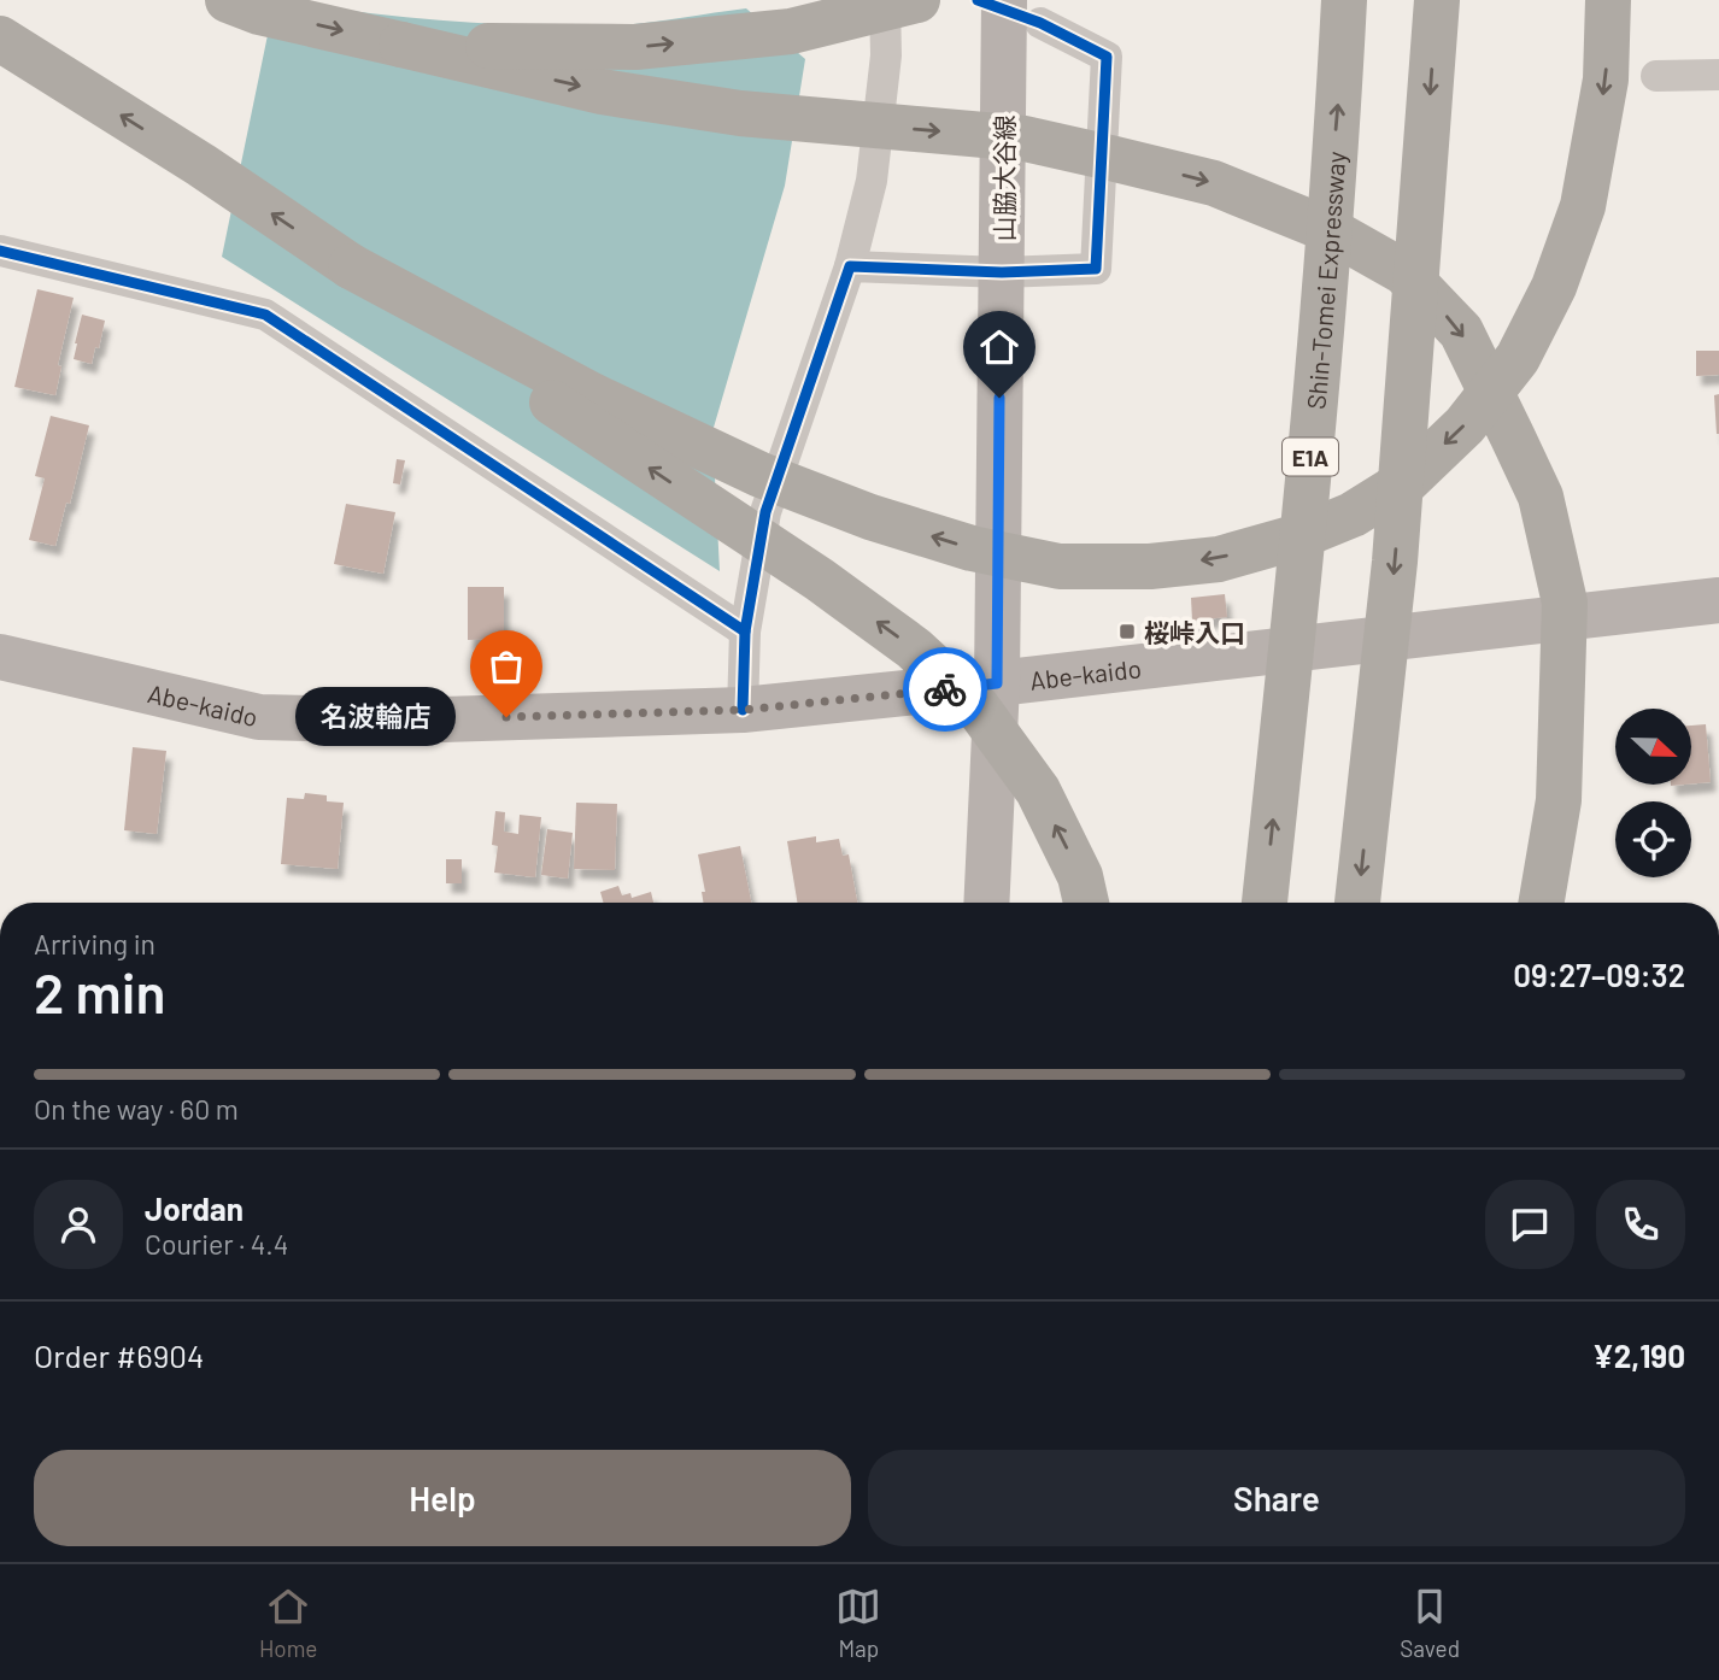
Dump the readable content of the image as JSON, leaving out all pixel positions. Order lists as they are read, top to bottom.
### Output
{
  "streets": {
    "highway": ["Shin-Tomei Expressway", "E1A"],
    "main road": ["山脇大谷線", "Abe-kaido"]
  },
  "crossings": [
    ["山脇大谷線", "Abe-kaido"]
  ],
  "places": {
    "transit": ["桜峠入口"],
    "other": ["名波輪店"]
  },
  "north": "right",
  "page": {
    "bubble": "名波輪店",
    "heading": ["2 min", "Arriving in", "09:27–09:32"],
    "panel": [
      "Jordan",
      "Courier · 4.4",
      "Order #6904",
      "¥2,190"
    ],
    "bar": "On the way · 60 m",
    "buttons": ["Help", "Share"],
    "tabs": ["Home", "Map", "Saved"]
  }
}
